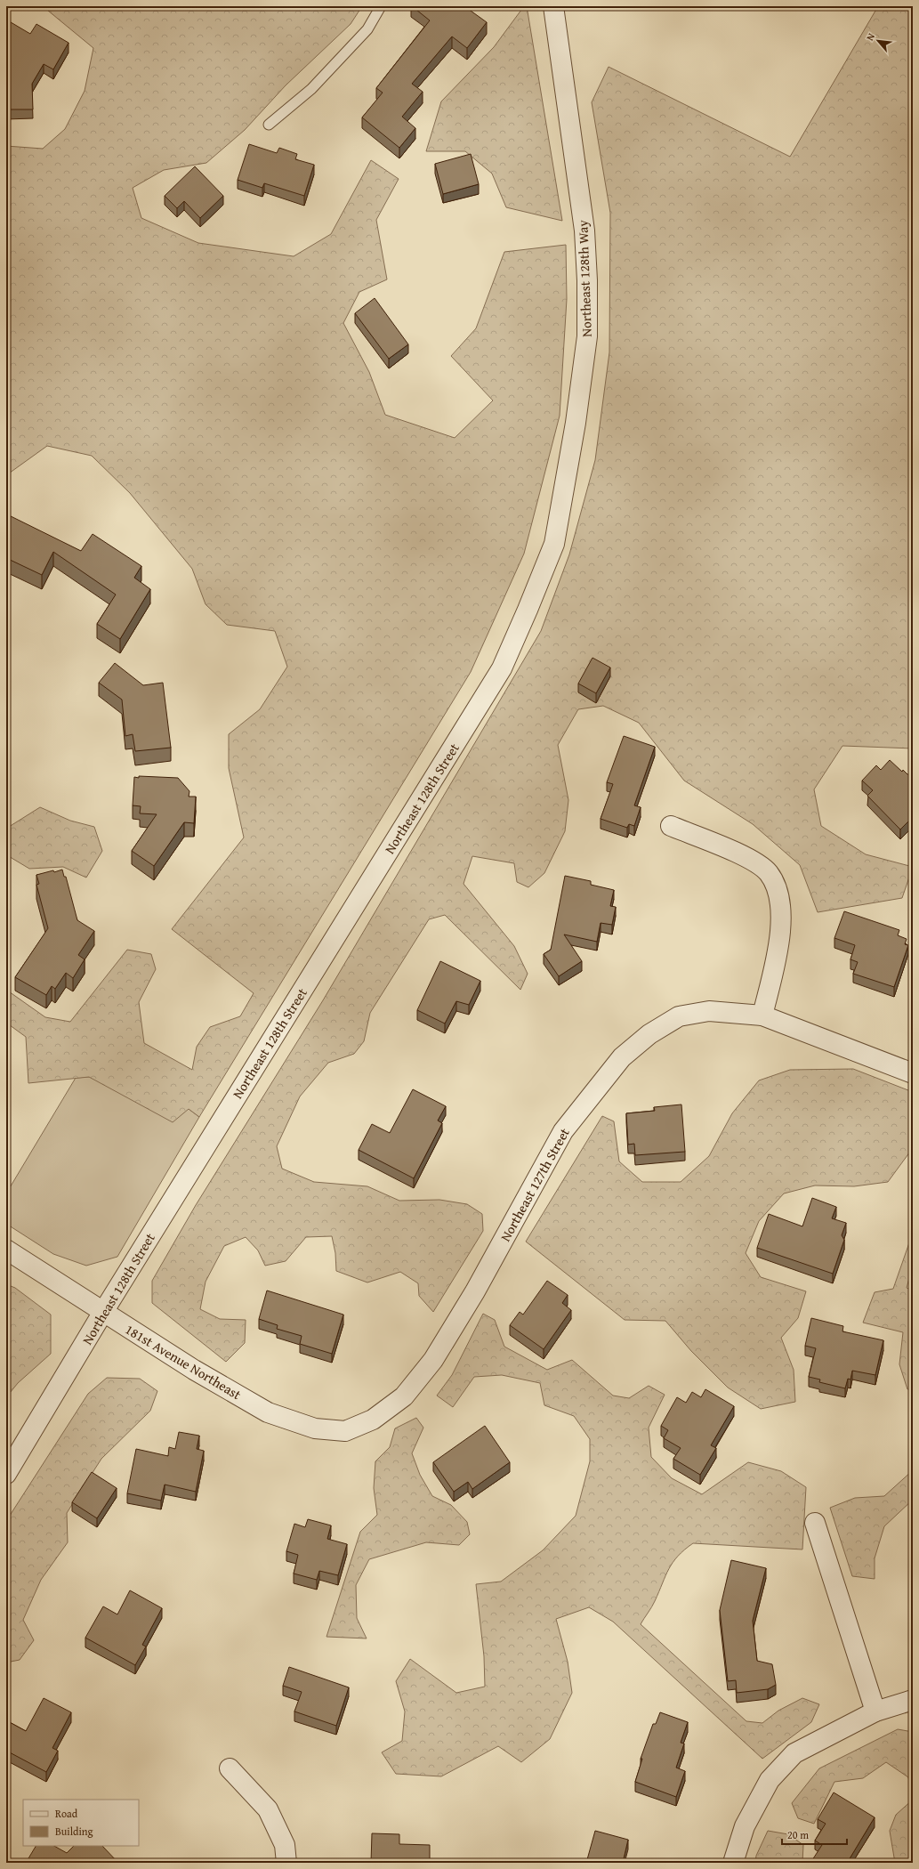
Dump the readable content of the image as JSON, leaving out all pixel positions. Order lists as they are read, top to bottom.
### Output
{
  "streets": {
    "street": [
      "Northeast 128th Way",
      "Northeast 128th Street",
      "Northeast 127th Street",
      "181st Avenue Northeast"
    ]
  },
  "crossings": [
    ["Northeast 128th Way", "Northeast 128th Street"],
    ["Northeast 128th Street", "181st Avenue Northeast"],
    ["Northeast 127th Street", "181st Avenue Northeast"]
  ],
  "legend": ["Road", "Building"],
  "scale_bar": "20 m",
  "north": "top left"
}
